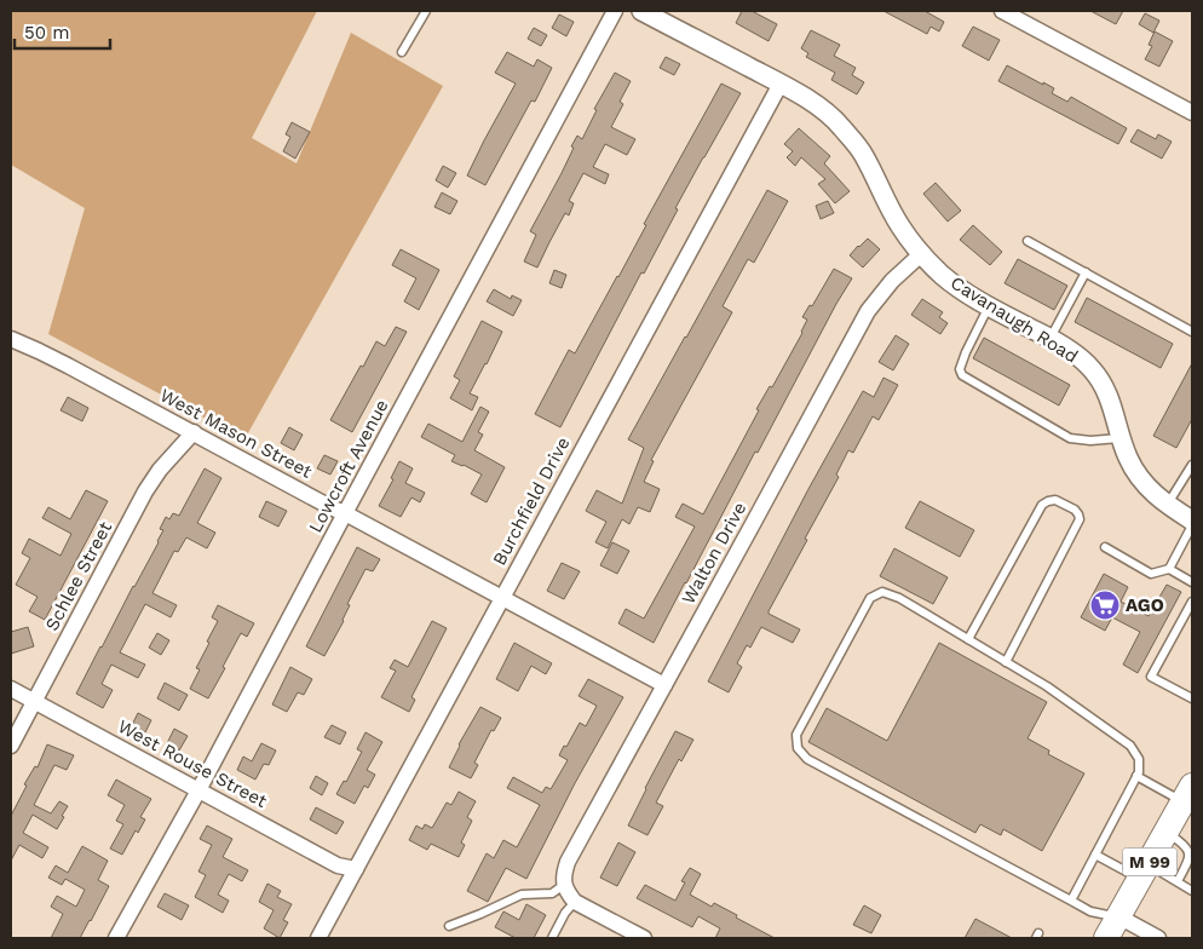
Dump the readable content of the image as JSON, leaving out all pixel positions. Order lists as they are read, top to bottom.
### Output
{
  "streets": {
    "main road": ["M 99"],
    "street": [
      "Cavanaugh Road",
      "West Mason Street",
      "Lowcroft Avenue",
      "Burchfield Drive",
      "Walton Drive",
      "Schlee Street",
      "West Rouse Street"
    ]
  },
  "crossings": [
    ["Cavanaugh Road", "Burchfield Drive"],
    ["Cavanaugh Road", "Walton Drive"],
    ["West Mason Street", "Lowcroft Avenue"],
    ["West Mason Street", "Burchfield Drive"],
    ["West Mason Street", "Walton Drive"],
    ["West Mason Street", "Schlee Street"],
    ["Lowcroft Avenue", "West Rouse Street"],
    ["Burchfield Drive", "West Rouse Street"],
    ["Schlee Street", "West Rouse Street"]
  ],
  "places": {
    "supermarket": ["AGO"]
  },
  "scale_bar": "50 m"
}
